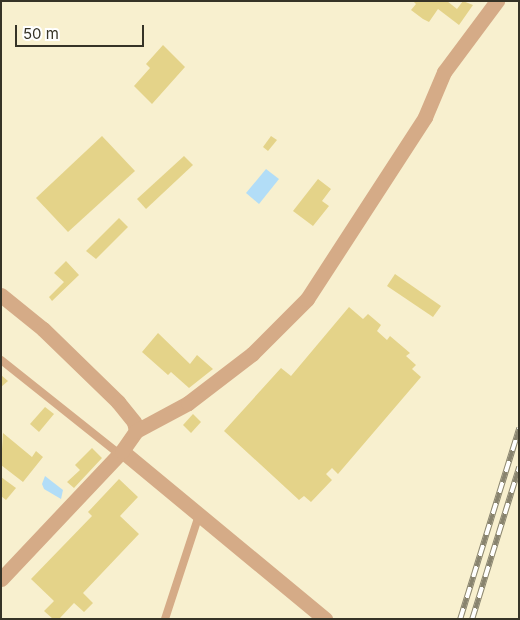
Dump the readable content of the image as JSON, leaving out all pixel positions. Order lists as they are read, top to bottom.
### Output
{
  "scale_bar": "50 m"
}
